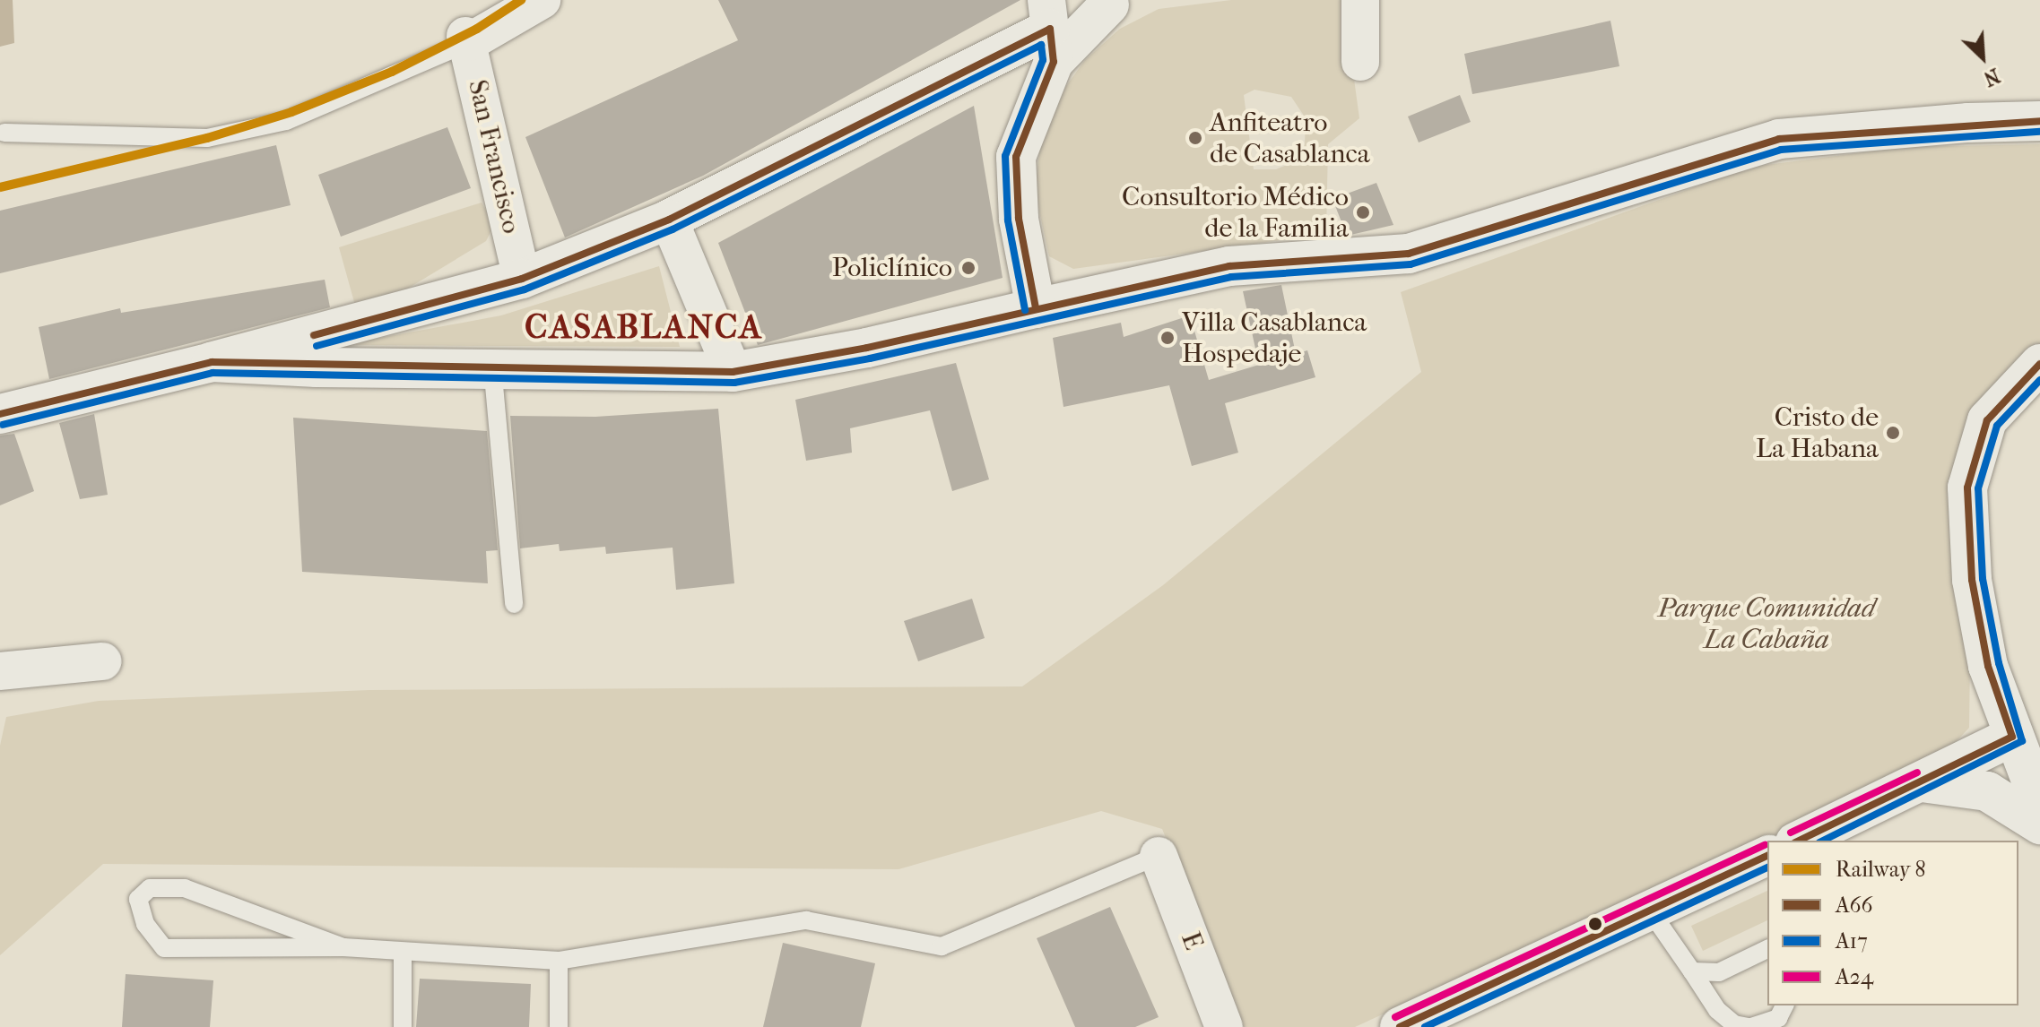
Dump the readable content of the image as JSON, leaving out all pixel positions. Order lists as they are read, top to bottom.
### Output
{
  "streets": {
    "street": ["San Francisco", "E"]
  },
  "districts": ["CASABLANCA"],
  "parks": ["Parque Comunidad La Cabaña"],
  "places": [
    "Anfiteatro de Casablanca",
    "Consultorio Médico de la Familia",
    "Policlínico",
    "Villa Casablanca Hospedaje",
    "Cristo de La Habana"
  ],
  "lines": [
    "rail line 8",
    "transit line A66",
    "transit line A17",
    "transit line A24"
  ],
  "legend": [
    "Railway 8",
    "A66",
    "A17",
    "A24"
  ],
  "north": "bottom right"
}
